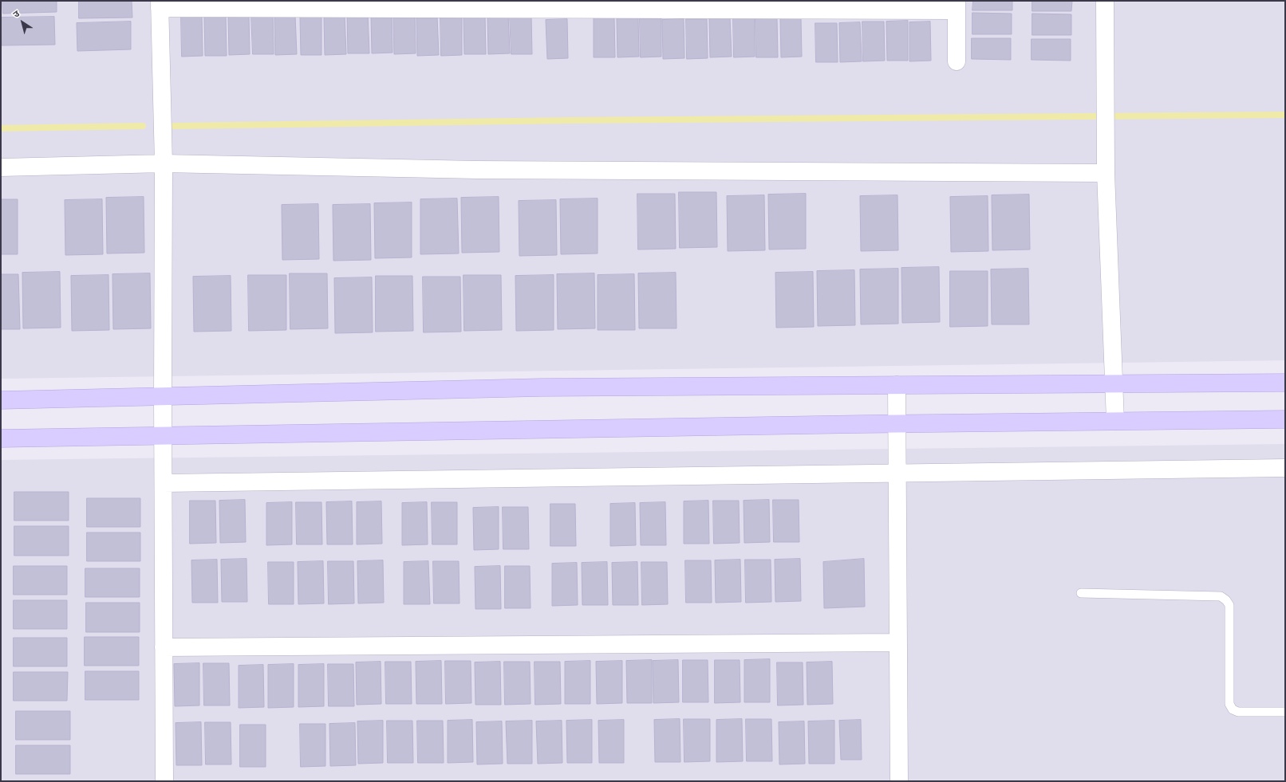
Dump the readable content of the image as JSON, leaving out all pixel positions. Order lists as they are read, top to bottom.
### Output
{
  "north": "top left"
}
